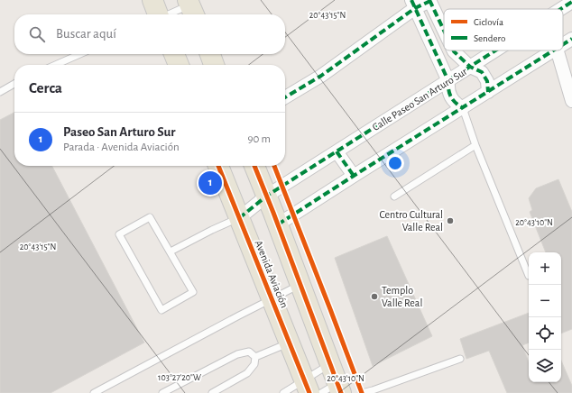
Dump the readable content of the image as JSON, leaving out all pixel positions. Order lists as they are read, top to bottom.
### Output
{
  "streets": {
    "main road": ["Avenida Aviación"],
    "street": ["Calle Paseo San Arturo Sur"]
  },
  "crossings": [
    ["Calle Paseo San Arturo Sur", "Avenida Aviación"]
  ],
  "places": ["Centro Cultural Valle Real", "Templo Valle Real"],
  "legend": ["Ciclovía", "Sendero"],
  "page": {
    "search": "Buscar aquí",
    "heading": "Cerca",
    "list": [
      {
        "mark": "1",
        "name": "Paseo San Arturo Sur",
        "note": "Parada · Avenida Aviación",
        "value": "90 m"
      }
    ],
    "pins": "1",
    "map_buttons": ["+", "−"]
  },
  "coordinates": ["20°43'15\"N", "20°43'10\"N", "103°27'20\"W"]
}
